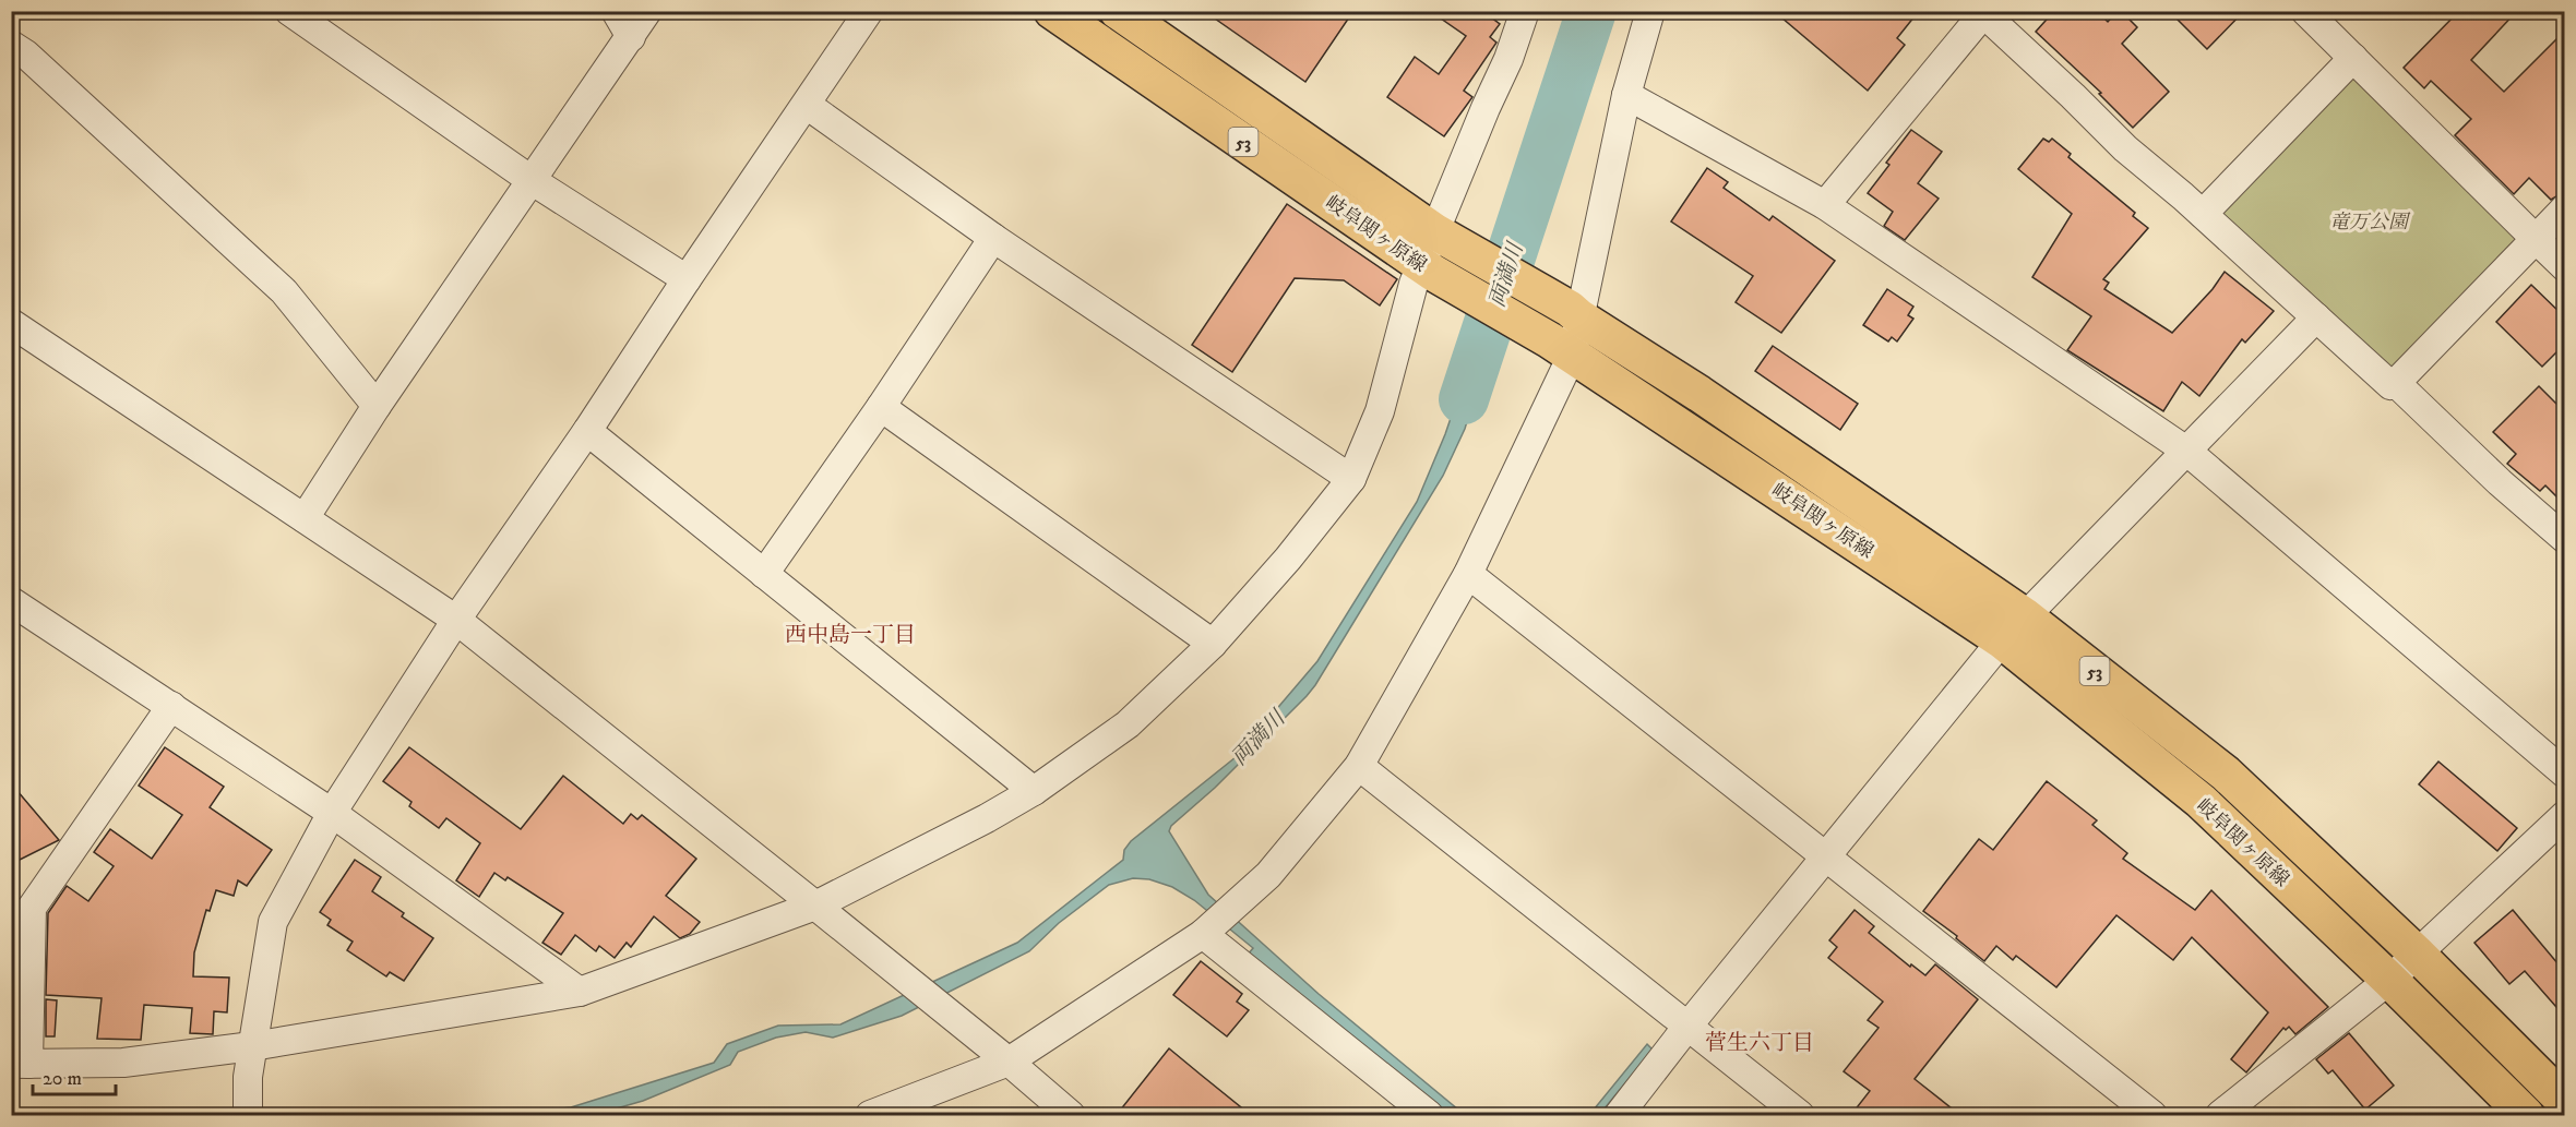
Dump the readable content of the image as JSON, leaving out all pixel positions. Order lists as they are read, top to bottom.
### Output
{
  "streets": {
    "main road": ["53", "岐阜関ヶ原線"]
  },
  "districts": ["西中島一丁目", "菅生六丁目"],
  "water": ["両満川"],
  "parks": ["竜万公園"],
  "scale_bar": "20 m"
}
